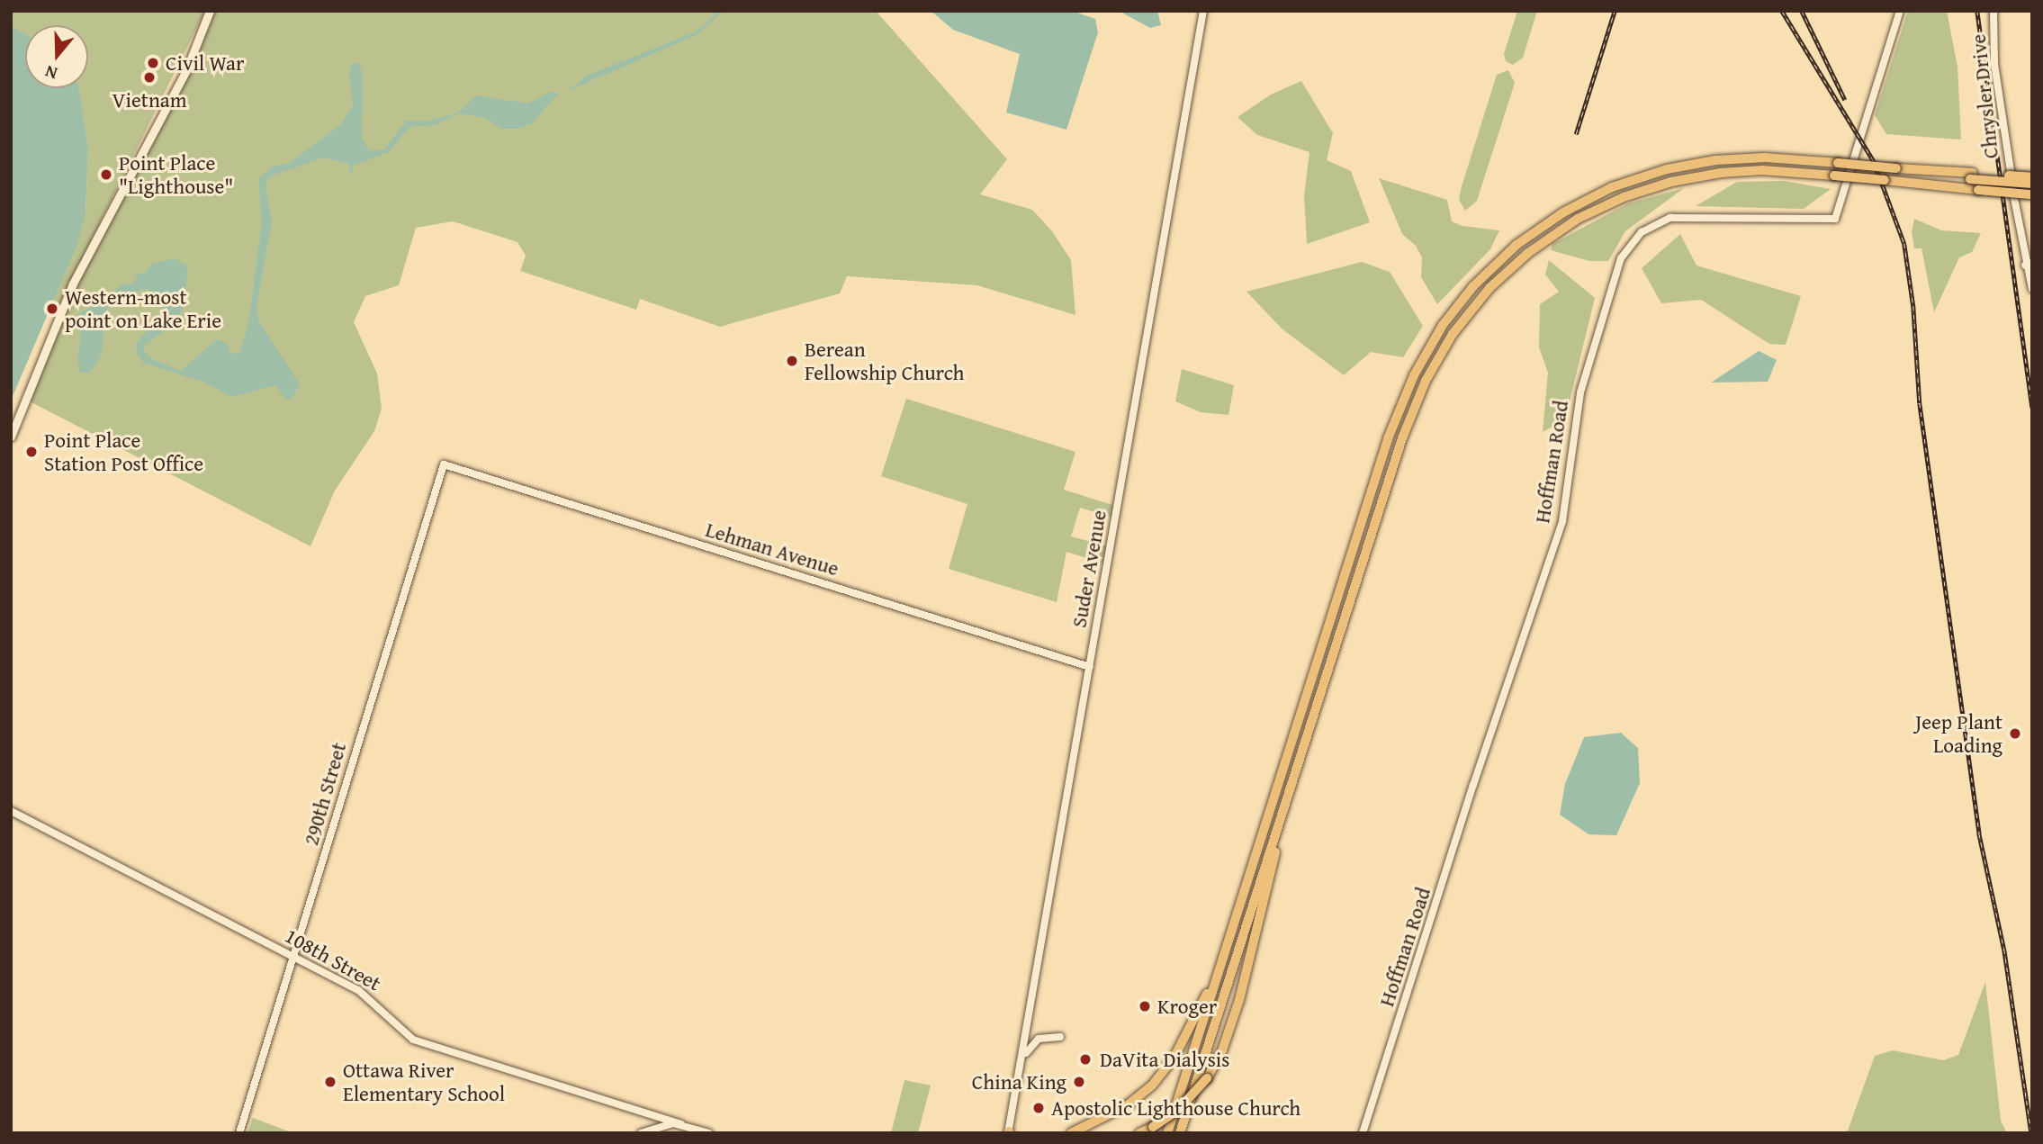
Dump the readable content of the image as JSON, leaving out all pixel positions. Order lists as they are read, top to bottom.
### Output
{
  "streets": {
    "street": [
      "Chrysler Drive",
      "Hoffman Road",
      "Lehman Avenue",
      "Suder Avenue",
      "290th Street",
      "108th Street"
    ]
  },
  "crossings": [
    ["Lehman Avenue", "Suder Avenue"],
    ["Lehman Avenue", "290th Street"],
    ["290th Street", "108th Street"]
  ],
  "places": [
    "Civil War",
    "Vietnam",
    "Point Place \"Lighthouse\"",
    "Western-most point on Lake Erie",
    "Berean Fellowship Church",
    "Point Place Station Post Office",
    "Jeep Plant Loading",
    "Kroger",
    "DaVita Dialysis",
    "Ottawa River Elementary School",
    "China King",
    "Apostolic Lighthouse Church"
  ],
  "north": "bottom"
}
